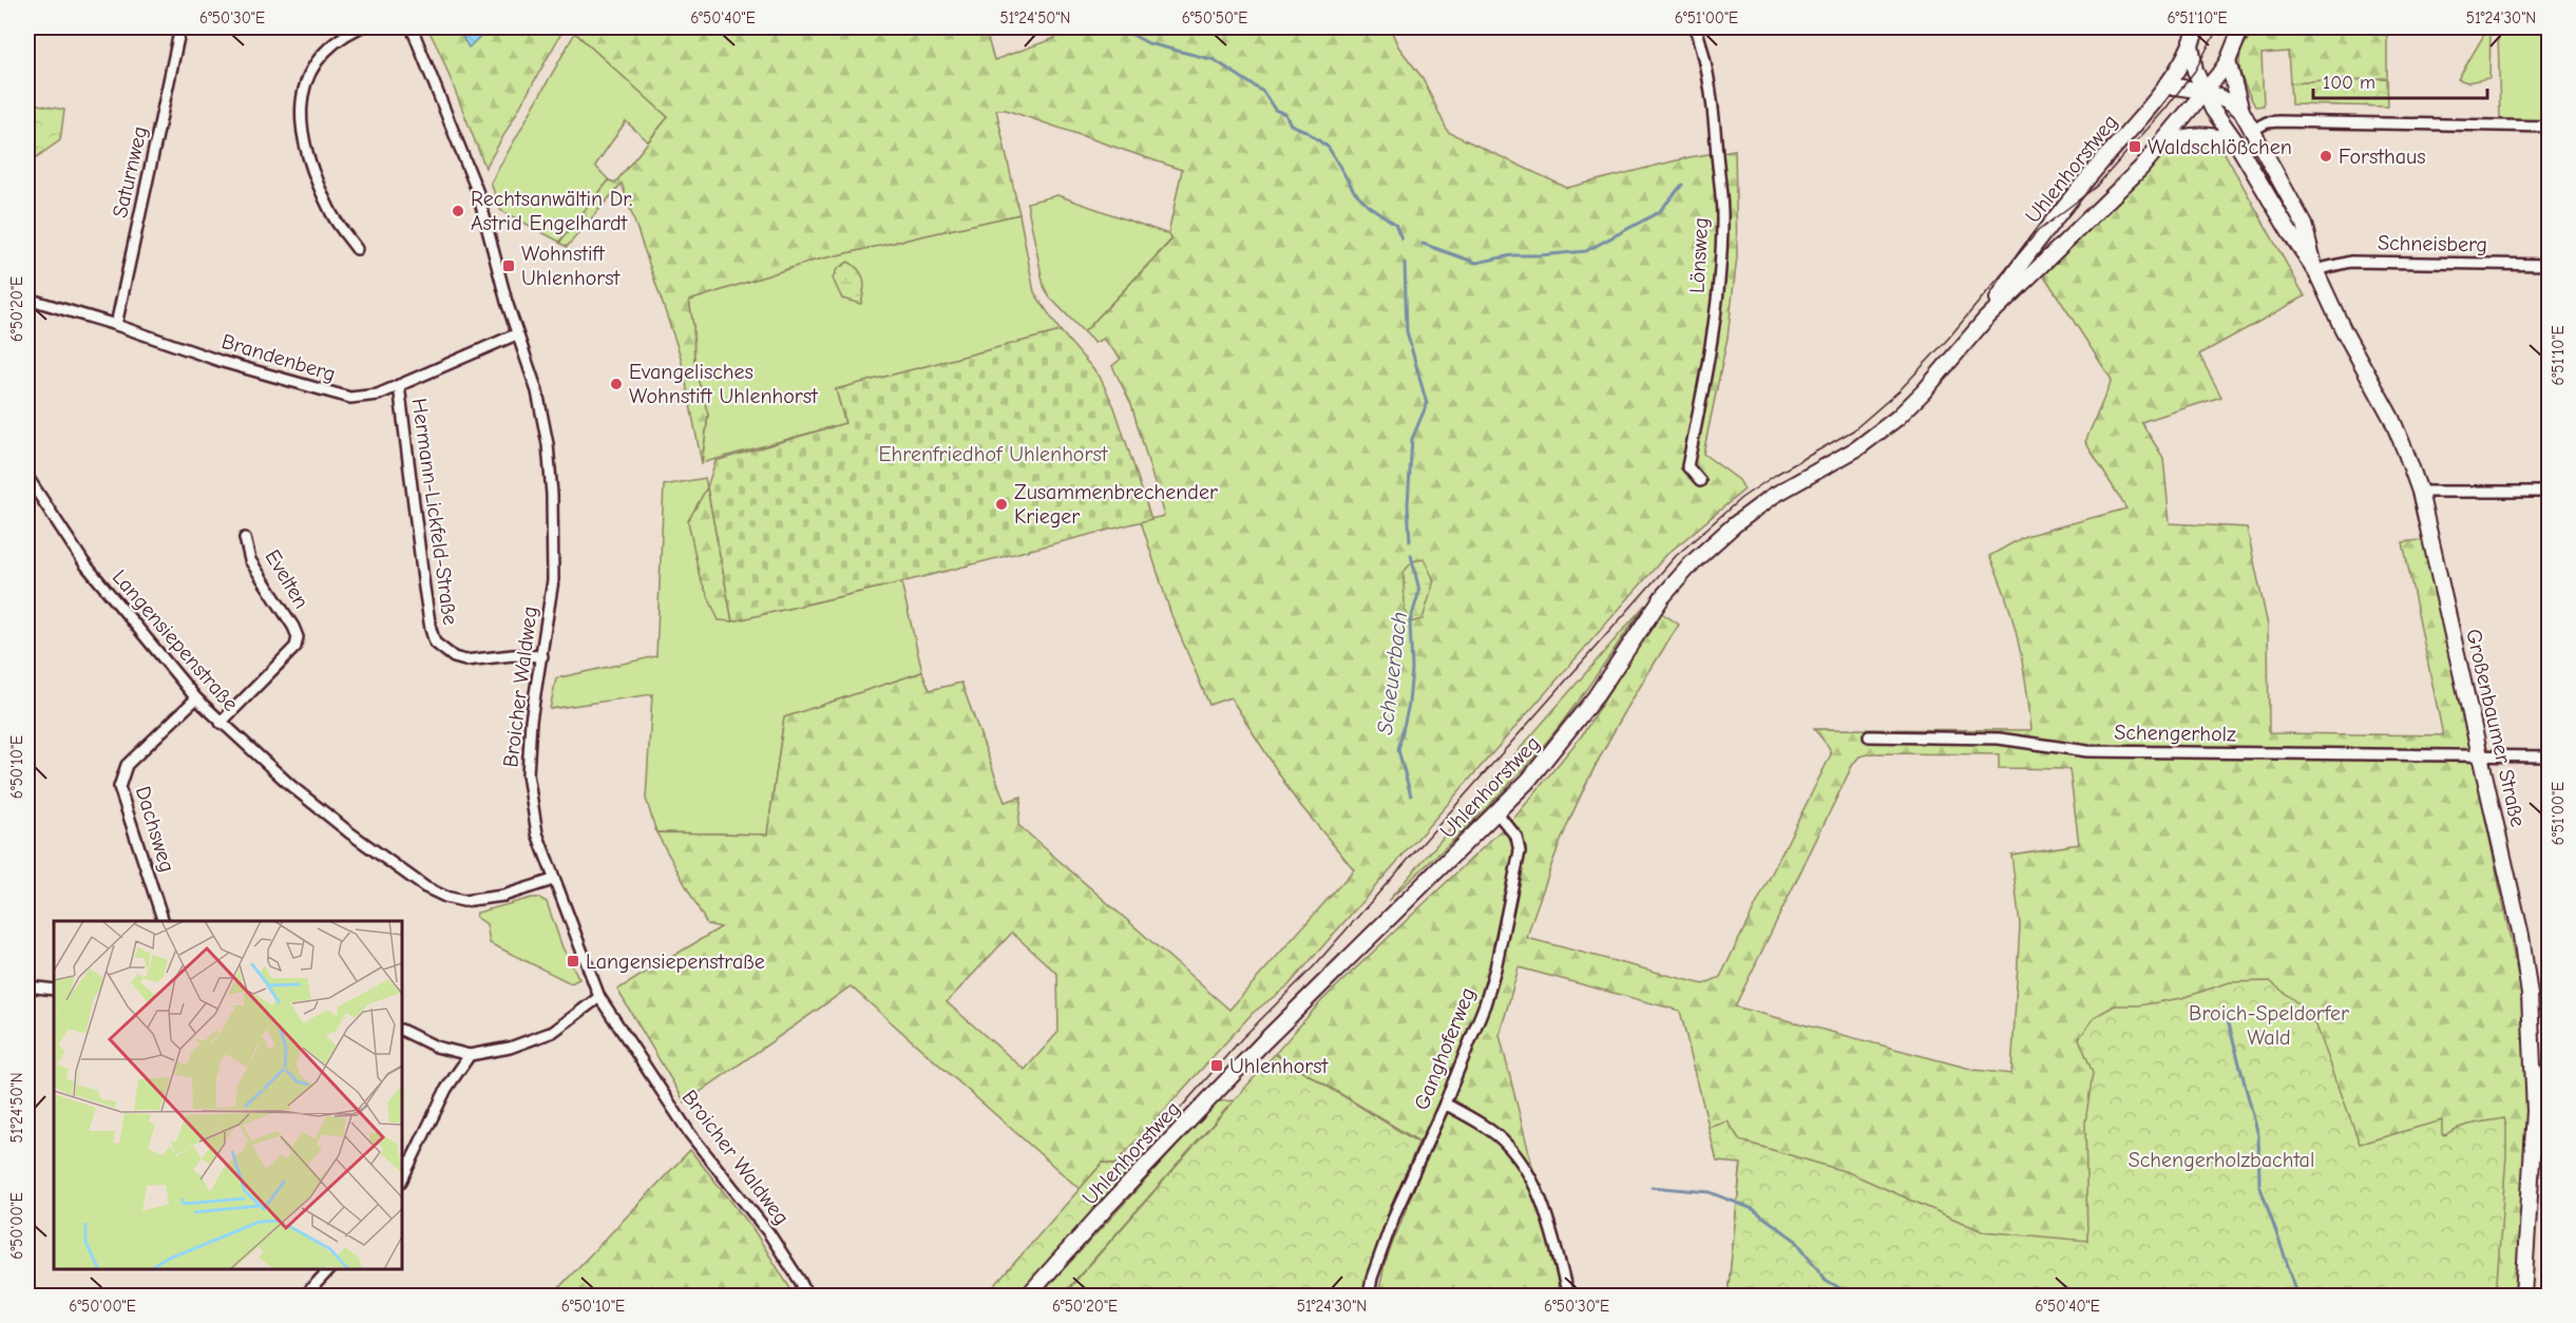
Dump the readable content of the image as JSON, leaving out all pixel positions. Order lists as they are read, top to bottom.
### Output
{
  "streets": {
    "main road": ["Uhlenhorstweg", "Großenbaumer Straße"],
    "street": [
      "Saturnweg",
      "Schneisberg",
      "Lönsweg",
      "Brandenberg",
      "Hermann-Lickfeld-Straße",
      "Evelten",
      "Langensiepenstraße",
      "Broicher Waldweg",
      "Schengerholz",
      "Dachsweg",
      "Ganghoferweg"
    ]
  },
  "crossings": [
    ["Uhlenhorstweg", "Großenbaumer Straße"],
    ["Uhlenhorstweg", "Ganghoferweg"],
    ["Saturnweg", "Brandenberg"],
    ["Schneisberg", "Großenbaumer Straße"],
    ["Brandenberg", "Hermann-Lickfeld-Straße"],
    ["Brandenberg", "Broicher Waldweg"],
    ["Hermann-Lickfeld-Straße", "Broicher Waldweg"],
    ["Evelten", "Langensiepenstraße"],
    ["Langensiepenstraße", "Broicher Waldweg"],
    ["Langensiepenstraße", "Dachsweg"],
    ["Großenbaumer Straße", "Schengerholz"]
  ],
  "water": ["Scheuerbach"],
  "parks": ["Ehrenfriedhof Uhlenhorst", "Broich-Speldorfer Wald", "Schengerholzbachtal"],
  "places": {
    "transit": [
      "Waldschlößchen",
      "Wohnstift Uhlenhorst",
      "Langensiepenstraße",
      "Uhlenhorst"
    ],
    "other": [
      "Forsthaus",
      "Rechtsanwältin Dr. Astrid Engelhardt",
      "Evangelisches Wohnstift Uhlenhorst",
      "Zusammenbrechender Krieger"
    ]
  },
  "scale_bar": "100 m",
  "coordinates": [
    "6°50'30\"E",
    "6°50'40\"E",
    "51°24'50\"N",
    "6°50'50\"E",
    "6°51'00\"E",
    "6°51'10\"E",
    "51°24'30\"N",
    "6°50'20\"E",
    "6°50'10\"E",
    "6°50'00\"E"
  ]
}
